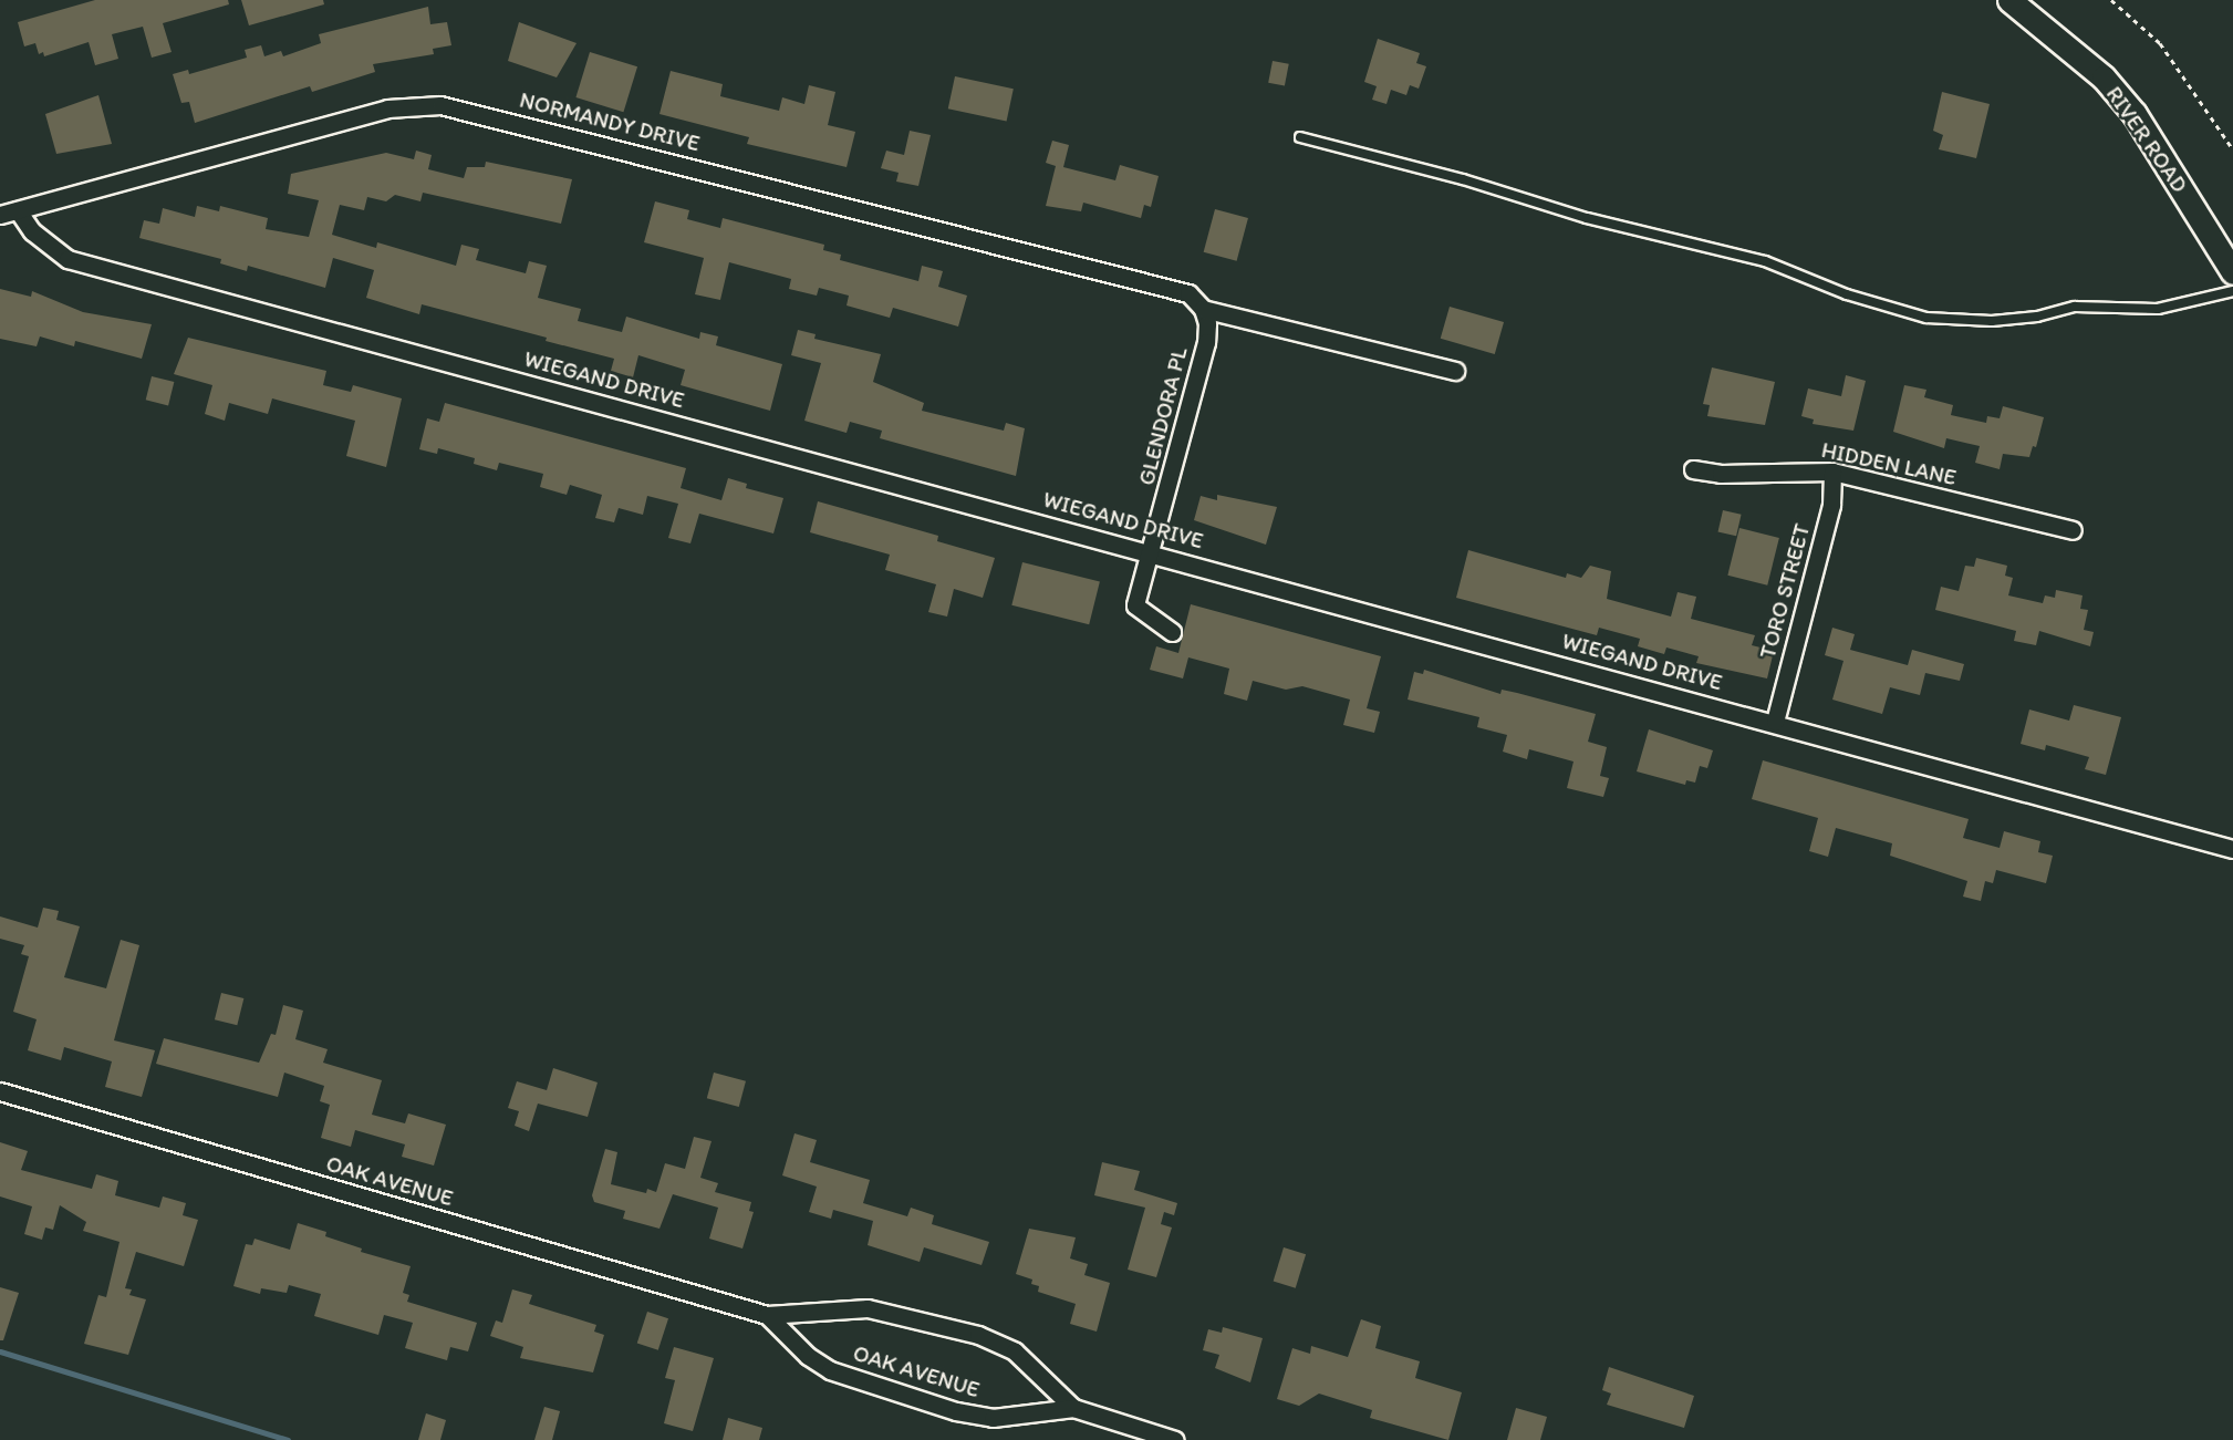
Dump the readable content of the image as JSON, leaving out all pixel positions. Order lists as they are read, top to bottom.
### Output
{
  "streets": {
    "street": [
      "NORMANDY DRIVE",
      "RIVER ROAD",
      "WIEGAND DRIVE",
      "GLENDORA PL",
      "HIDDEN LANE",
      "TORO STREET",
      "OAK AVENUE"
    ]
  },
  "crossings": [
    ["NORMANDY DRIVE", "WIEGAND DRIVE"],
    ["NORMANDY DRIVE", "GLENDORA PL"],
    ["WIEGAND DRIVE", "GLENDORA PL"],
    ["WIEGAND DRIVE", "TORO STREET"],
    ["HIDDEN LANE", "TORO STREET"]
  ]
}
